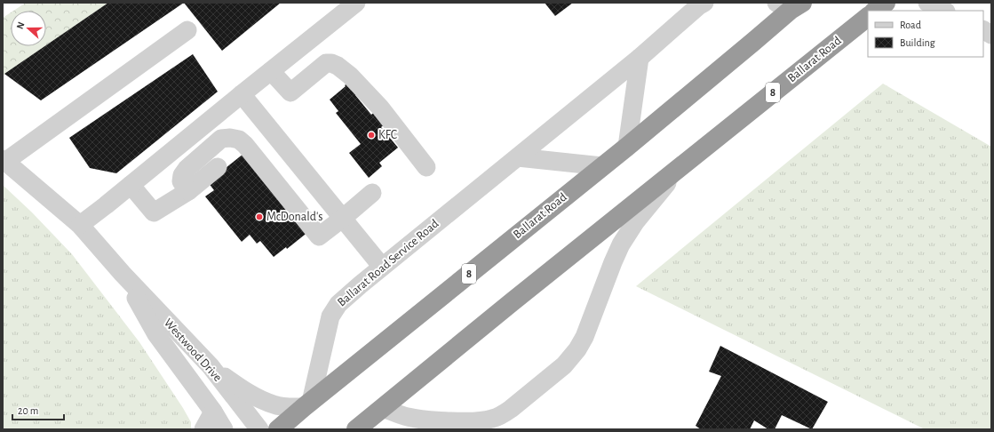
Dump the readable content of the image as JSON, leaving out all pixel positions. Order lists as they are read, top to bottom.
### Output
{
  "streets": {
    "highway": ["Ballarat Road", "8"],
    "street": ["Ballarat Road Service Road", "Westwood Drive"]
  },
  "crossings": [
    ["Ballarat Road", "Ballarat Road Service Road"]
  ],
  "places": ["KFC", "McDonald's"],
  "legend": ["Road", "Building"],
  "scale_bar": "20 m",
  "north": "left"
}
